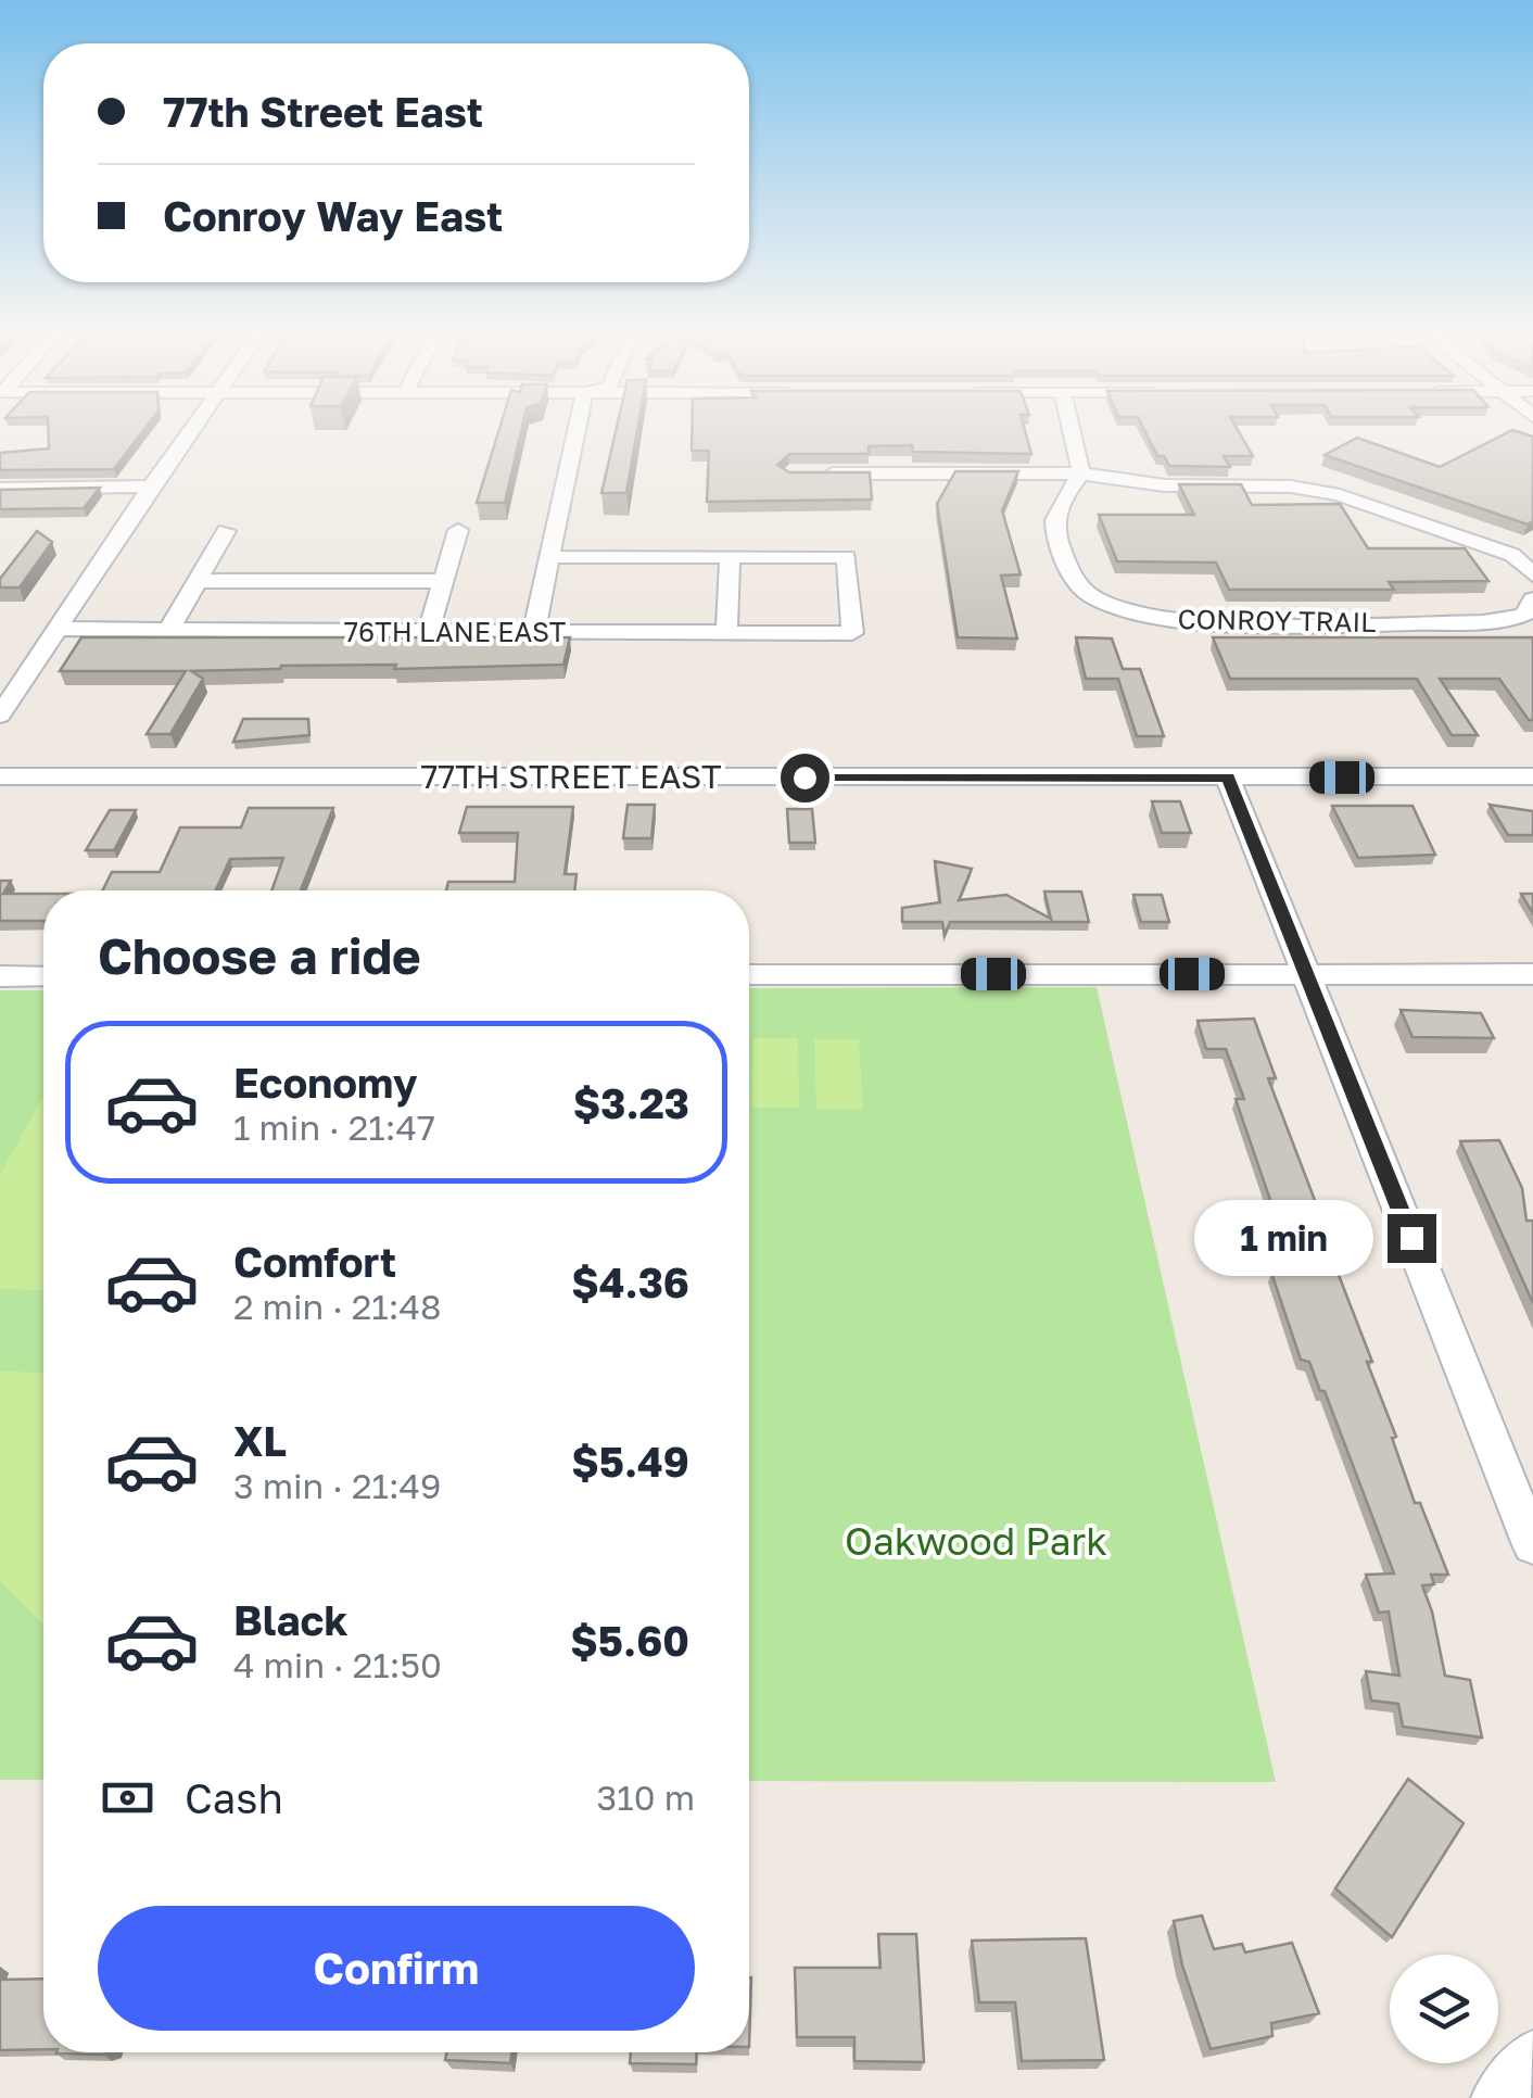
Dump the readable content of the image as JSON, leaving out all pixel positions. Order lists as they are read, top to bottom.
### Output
{
  "streets": {
    "street": ["CONROY TRAIL", "76TH LANE EAST", "77TH STREET EAST"]
  },
  "parks": ["Oakwood Park"],
  "page": {
    "banner": ["77th Street East", "Conroy Way East"],
    "heading": "Choose a ride",
    "list": [
      {
        "name": "Economy",
        "note": "1 min · 21:47",
        "value": "$3.23"
      },
      {
        "name": "Comfort",
        "note": "2 min · 21:48",
        "value": "$4.36"
      },
      {
        "name": "XL",
        "note": "3 min · 21:49",
        "value": "$5.49"
      },
      {
        "name": "Black",
        "note": "4 min · 21:50",
        "value": "$5.60"
      }
    ],
    "bubble": "1 min",
    "pay": ["Cash", "310 m"],
    "buttons": "Confirm"
  }
}
